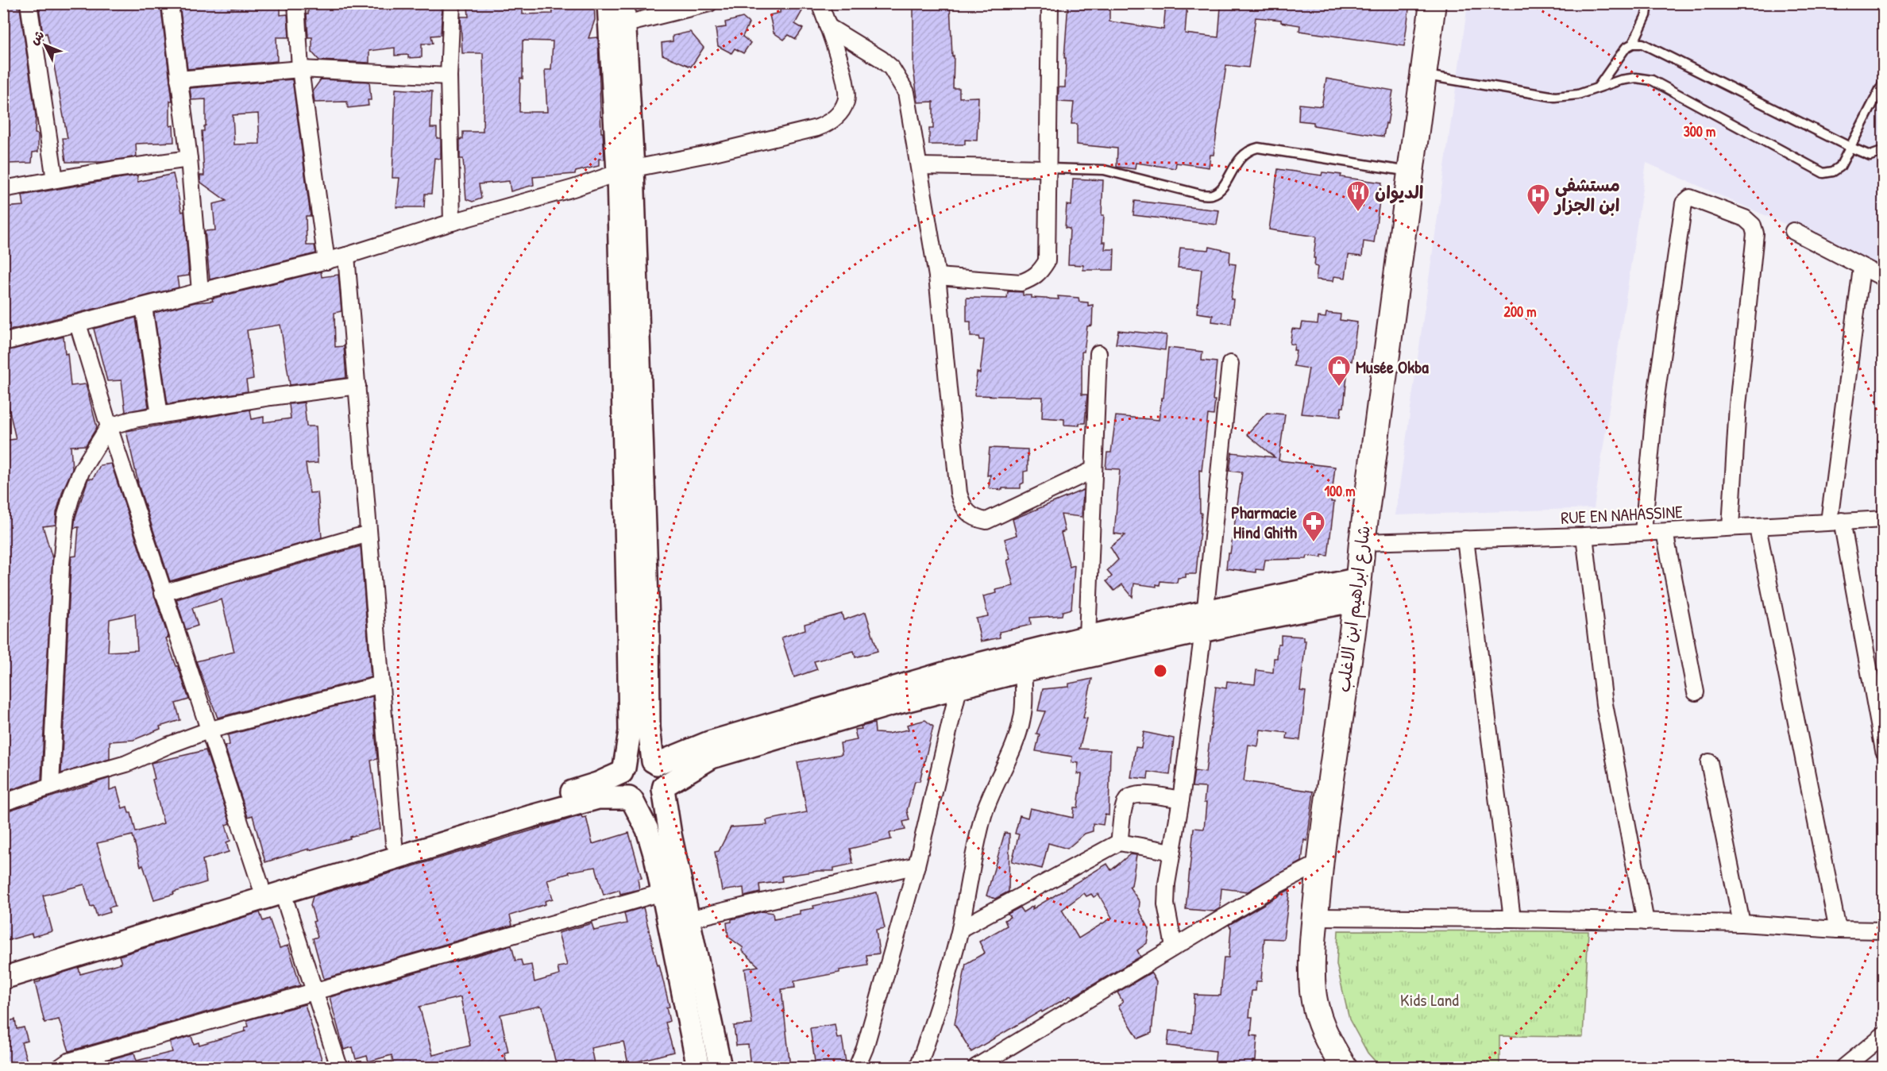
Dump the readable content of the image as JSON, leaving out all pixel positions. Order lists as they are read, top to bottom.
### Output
{
  "streets": {
    "main road": ["شارع ابراهيم ابن الاغلب"],
    "street": ["RUE EN NAHASSINE"]
  },
  "crossings": [
    ["RUE EN NAHASSINE", "شارع ابراهيم ابن الاغلب"]
  ],
  "parks": ["Kids Land"],
  "places": {
    "restaurant": ["الديوان"],
    "hospital": ["مستشفى ابن الجزار"],
    "shop": ["Musée Okba"],
    "pharmacy": ["Pharmacie Hind Ghith"]
  },
  "north": "top left",
  "rings": ["300 m", "200 m", "100 m"]
}
